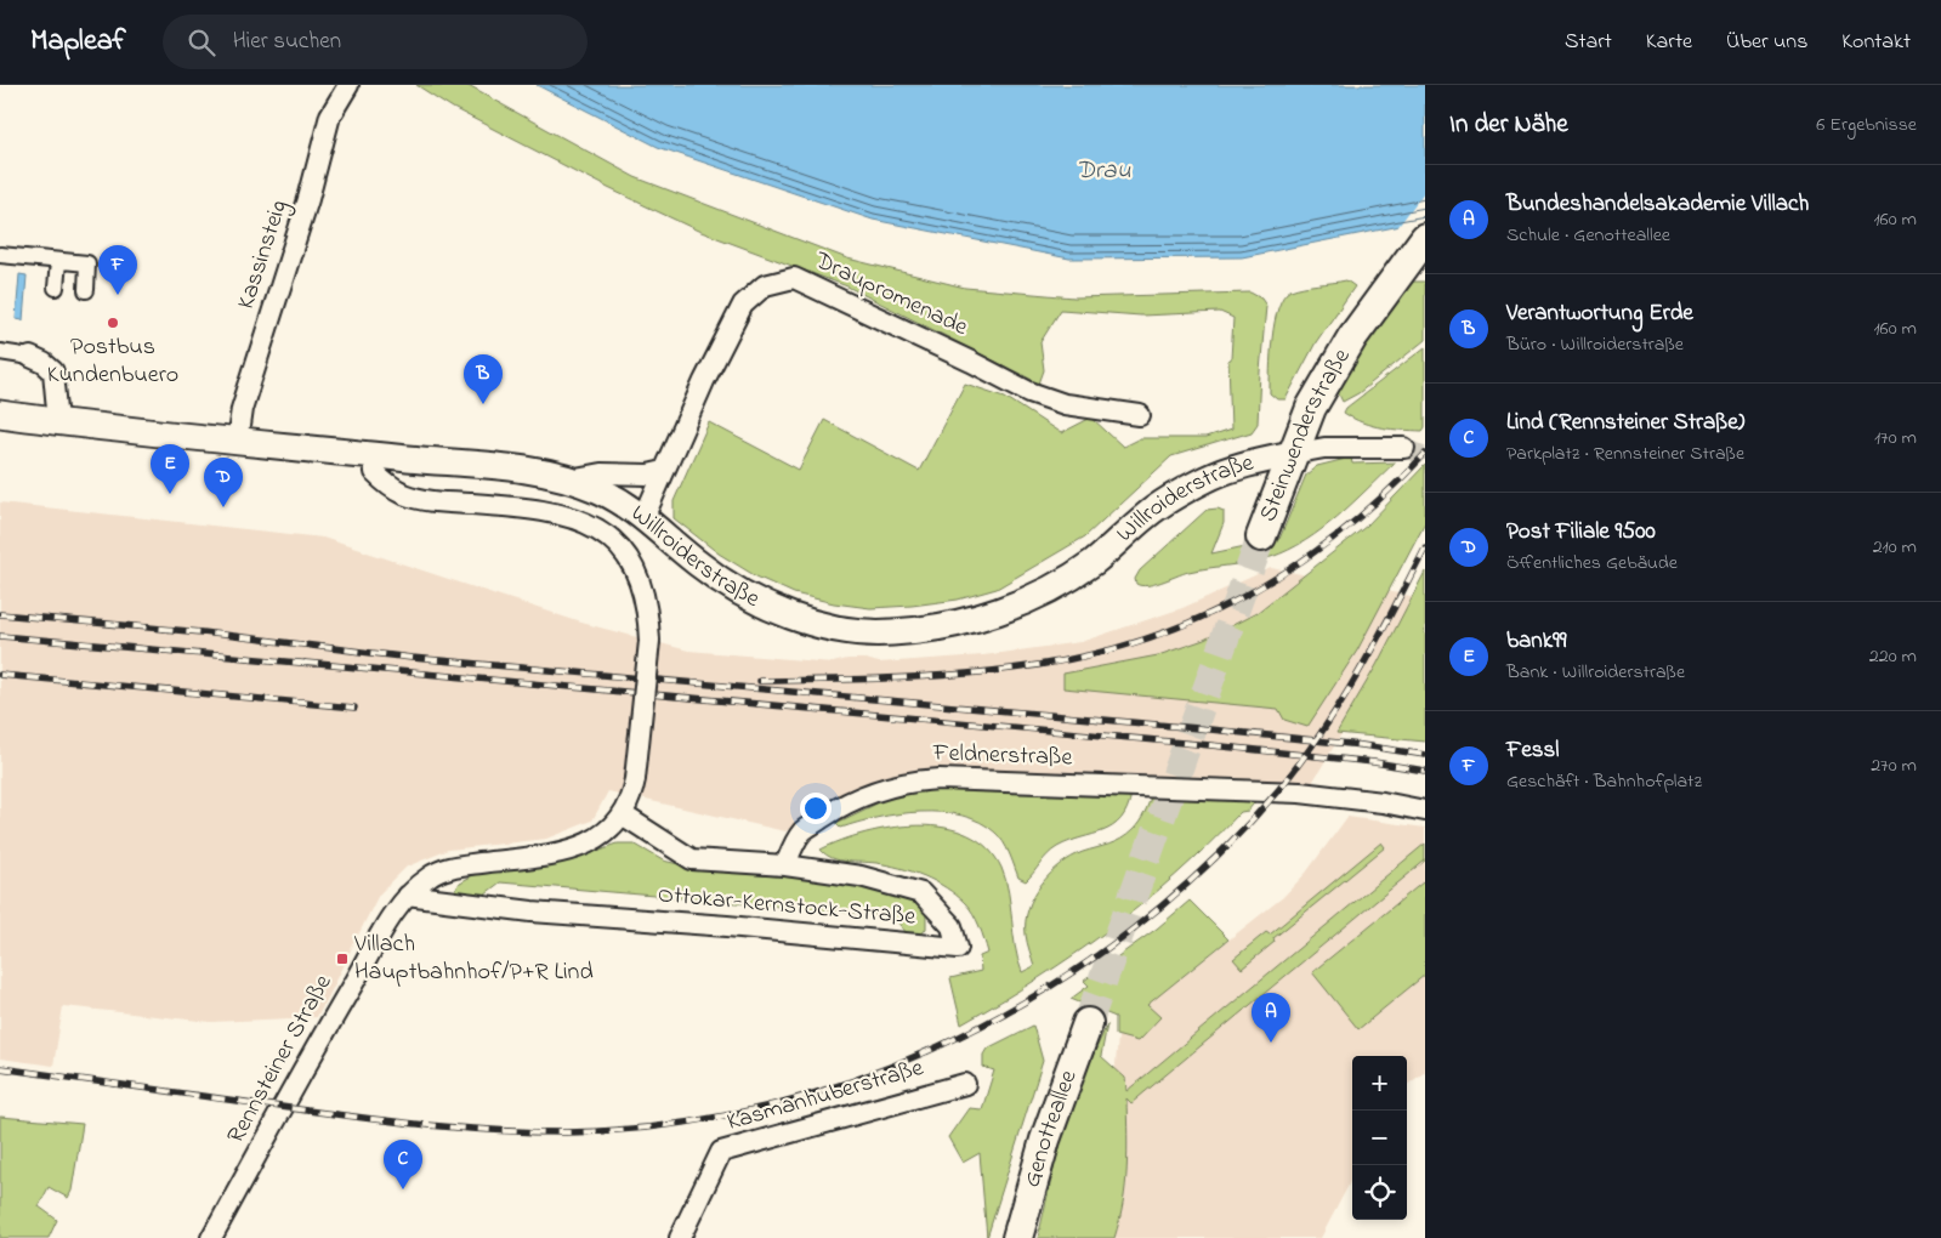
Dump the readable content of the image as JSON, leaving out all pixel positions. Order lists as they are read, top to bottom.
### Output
{
  "streets": {
    "main road": ["Steinwenderstraße", "Genotteallee"],
    "street": [
      "Kassinsteig",
      "Draupromenade",
      "Willroiderstraße",
      "Feldnerstraße",
      "Ottokar-Kernstock-Straße",
      "Rennsteiner Straße",
      "Kasmanhuberstraße"
    ]
  },
  "crossings": [
    ["Kassinsteig", "Willroiderstraße"],
    ["Draupromenade", "Willroiderstraße"],
    ["Steinwenderstraße", "Willroiderstraße"],
    ["Feldnerstraße", "Ottokar-Kernstock-Straße"],
    ["Ottokar-Kernstock-Straße", "Rennsteiner Straße"]
  ],
  "water": ["Drau"],
  "places": {
    "other": ["Postbus Kundenbuero"],
    "transit": ["Villach Hauptbahnhof/P+R Lind"]
  },
  "page": {
    "header": "Mapleaf",
    "search": "Hier suchen",
    "nav": [
      "Start",
      "Karte",
      "Über uns",
      "Kontakt"
    ],
    "heading": ["In der Nähe", "6 Ergebnisse"],
    "list": [
      {
        "mark": "A",
        "name": "Bundeshandelsakademie Villach",
        "note": "Schule · Genotteallee",
        "value": "160 m"
      },
      {
        "mark": "B",
        "name": "Verantwortung Erde",
        "note": "Büro · Willroiderstraße",
        "value": "160 m"
      },
      {
        "mark": "C",
        "name": "Lind (Rennsteiner Straße)",
        "note": "Parkplatz · Rennsteiner Straße",
        "value": "170 m"
      },
      {
        "mark": "D",
        "name": "Post Filiale 9500",
        "note": "Öffentliches Gebäude",
        "value": "210 m"
      },
      {
        "mark": "E",
        "name": "bank99",
        "note": "Bank · Willroiderstraße",
        "value": "220 m"
      },
      {
        "mark": "F",
        "name": "Fessl",
        "note": "Geschäft · Bahnhofplatz",
        "value": "270 m"
      }
    ],
    "pins": [
      "F",
      "B",
      "E",
      "D",
      "A",
      "C"
    ],
    "map_buttons": ["+", "−"]
  }
}
